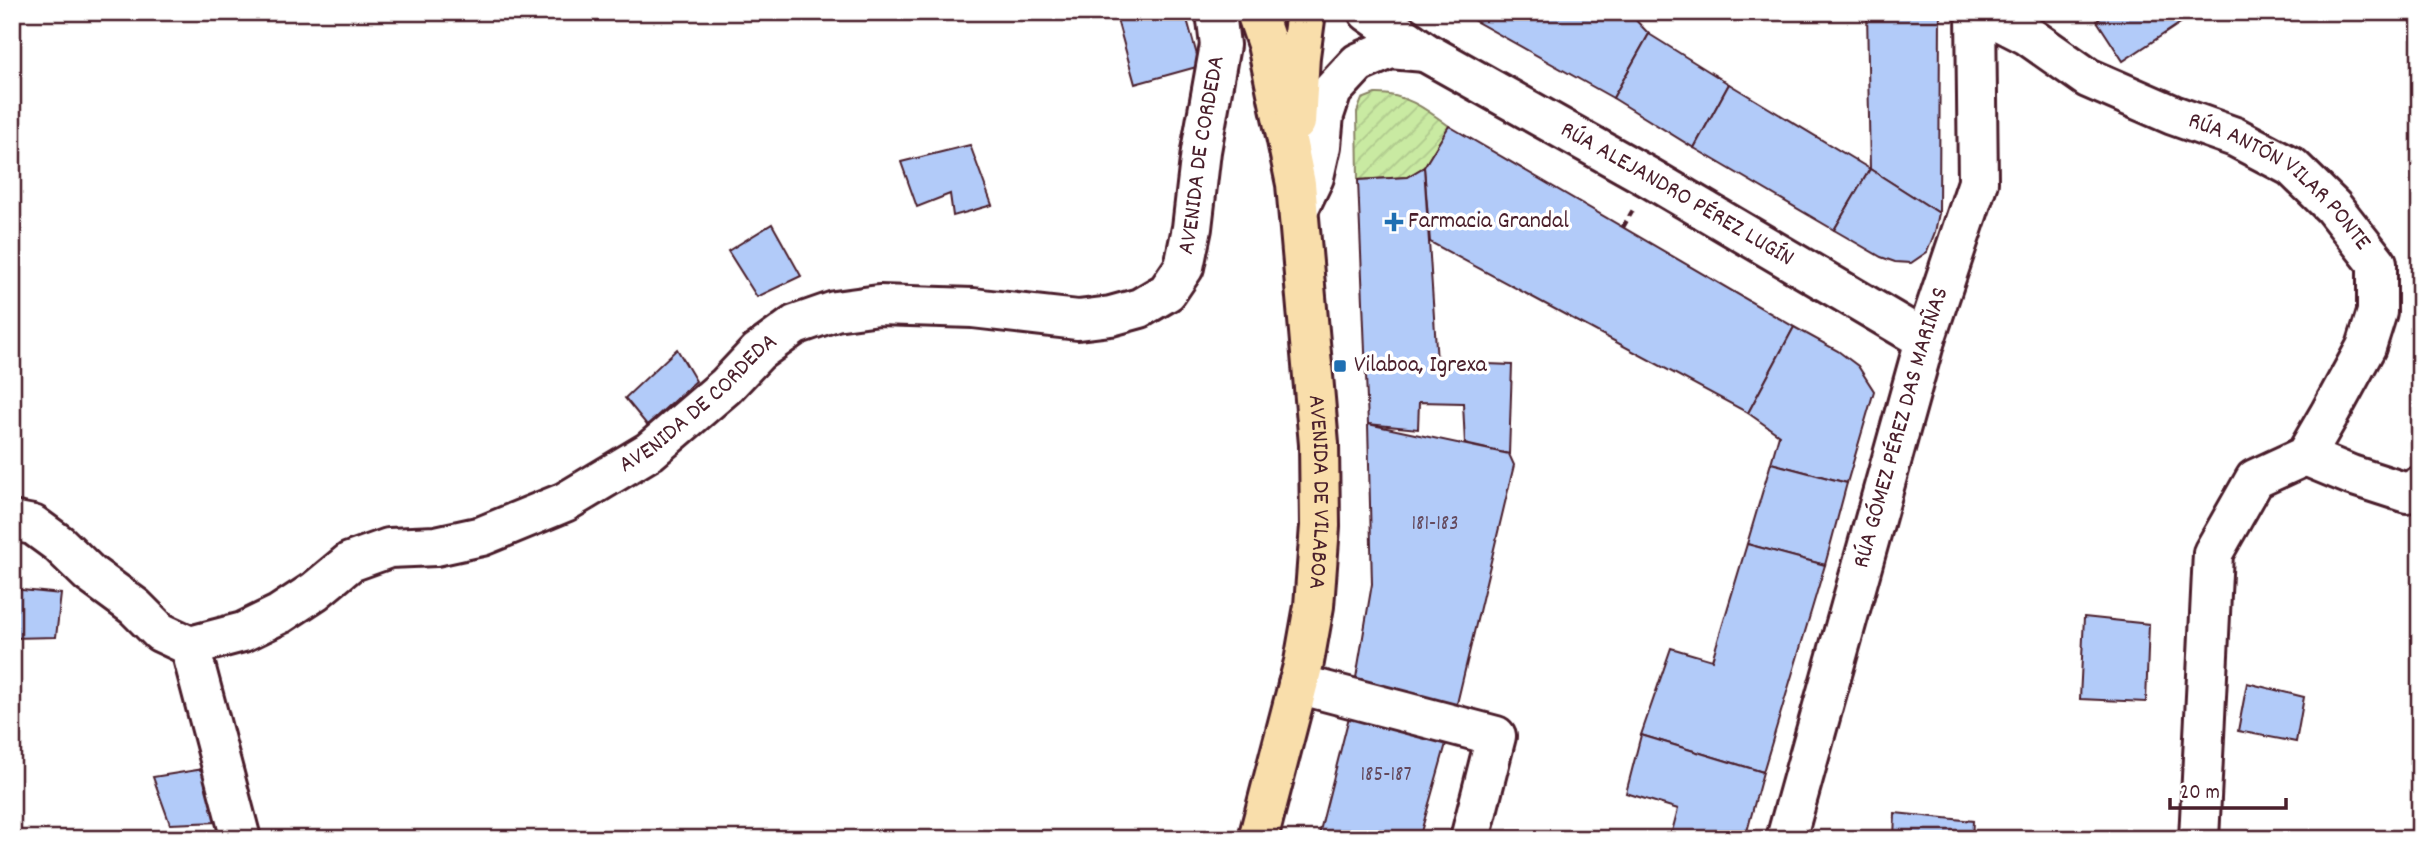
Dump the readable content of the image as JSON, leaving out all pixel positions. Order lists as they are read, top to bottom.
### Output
{
  "streets": {
    "highway": ["AVENIDA DE VILABOA"],
    "street": [
      "AVENIDA DE CORDEDA",
      "RÚA ANTÓN VILAR PONTE",
      "RÚA ALEJANDRO PÉREZ LUGÍN",
      "RÚA GÓMEZ PÉREZ DAS MARIÑAS"
    ]
  },
  "crossings": [
    ["RÚA ALEJANDRO PÉREZ LUGÍN", "RÚA GÓMEZ PÉREZ DAS MARIÑAS"],
    ["RÚA ALEJANDRO PÉREZ LUGÍN", "AVENIDA DE VILABOA"]
  ],
  "places": {
    "health": ["Farmacia Grandal"],
    "transit": ["Vilaboa, Igrexa"]
  },
  "house_numbers": ["181-183", "185-187"],
  "scale_bar": "20 m"
}
